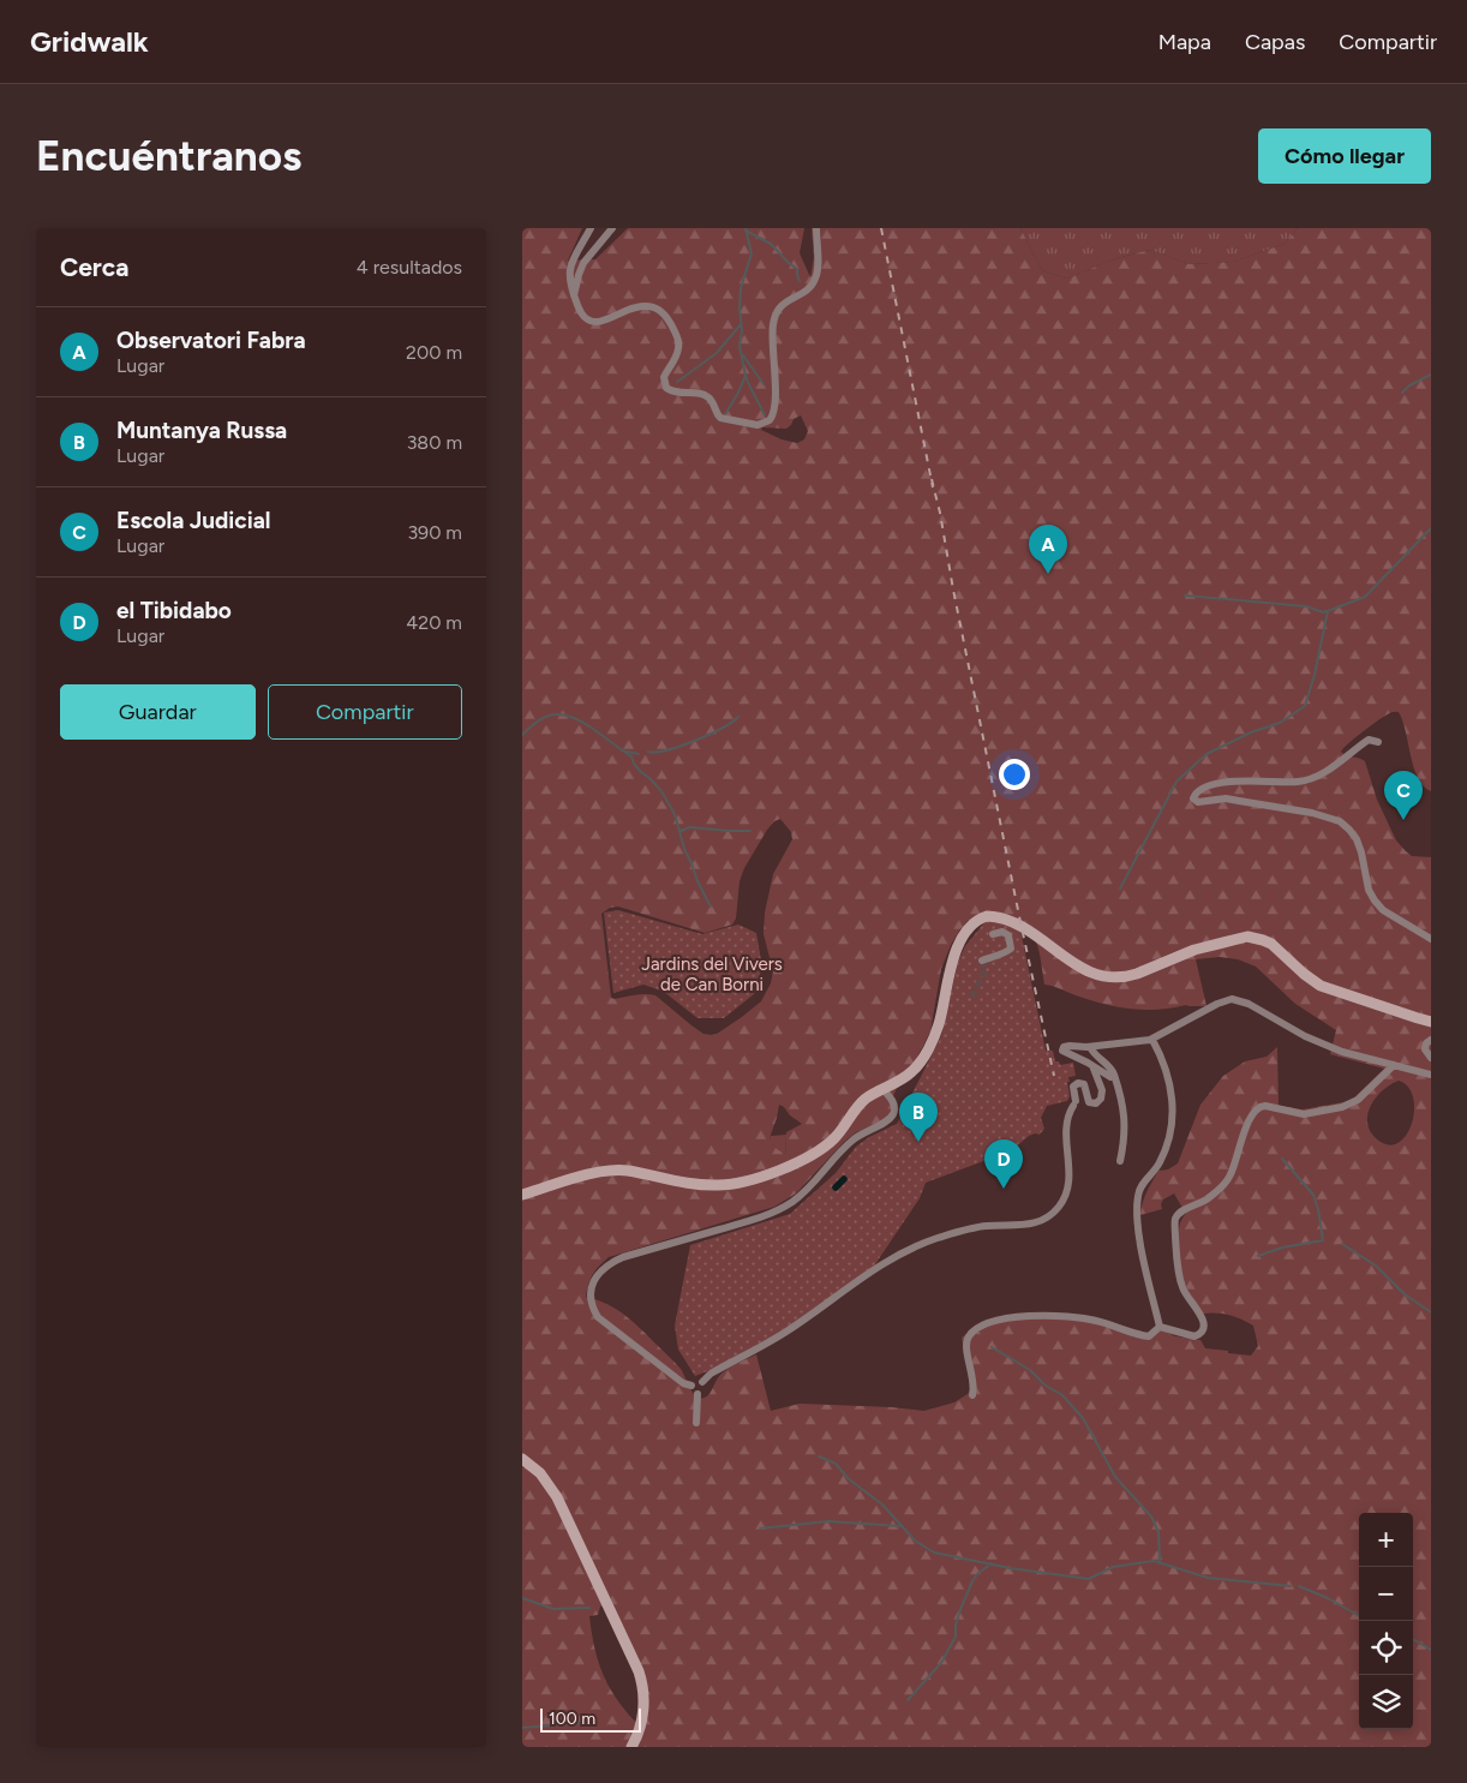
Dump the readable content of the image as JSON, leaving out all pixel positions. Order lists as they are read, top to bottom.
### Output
{
  "parks": ["Jardins del Vivers de Can Borni"],
  "scale_bar": "100 m",
  "page": {
    "header": "Gridwalk",
    "nav": ["Mapa", "Capas", "Compartir"],
    "buttons": [
      "Cómo llegar",
      ["Guardar", "Compartir"]
    ],
    "title": "Encuéntranos",
    "heading": ["Cerca", "4 resultados"],
    "list": [
      {
        "mark": "A",
        "name": "Observatori Fabra",
        "note": "Lugar",
        "value": "200 m"
      },
      {
        "mark": "B",
        "name": "Muntanya Russa",
        "note": "Lugar",
        "value": "380 m"
      },
      {
        "mark": "C",
        "name": "Escola Judicial",
        "note": "Lugar",
        "value": "390 m"
      },
      {
        "mark": "D",
        "name": "el Tibidabo",
        "note": "Lugar",
        "value": "420 m"
      }
    ],
    "pins": [
      "A",
      "C",
      "B",
      "D"
    ],
    "map_buttons": ["+", "−"],
    "scale": "100 m"
  }
}
